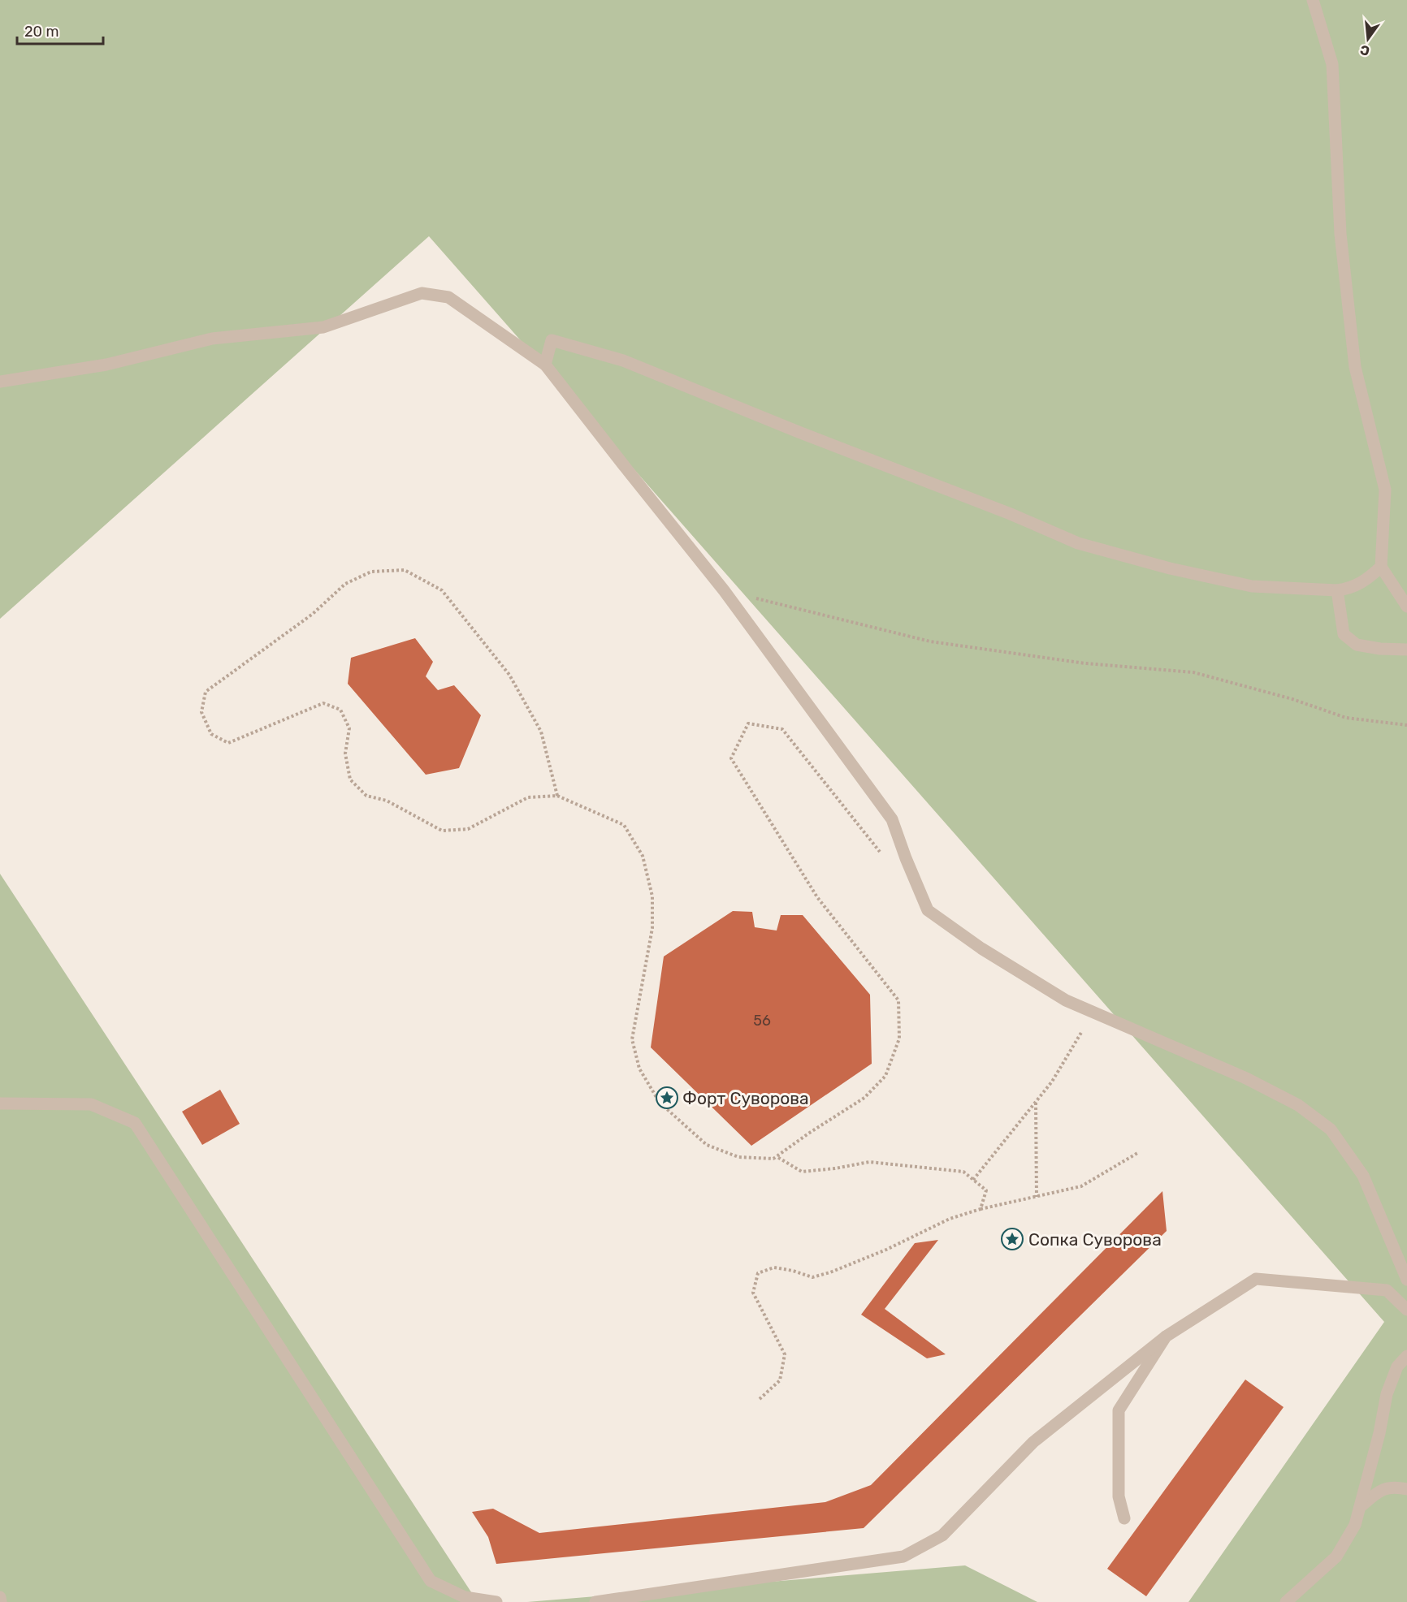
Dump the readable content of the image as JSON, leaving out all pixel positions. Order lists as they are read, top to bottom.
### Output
{
  "places": {
    "place": ["Форт Суворова", "Сопка Суворова"]
  },
  "house_numbers": ["56"],
  "scale_bar": "20 m",
  "north": "bottom"
}
